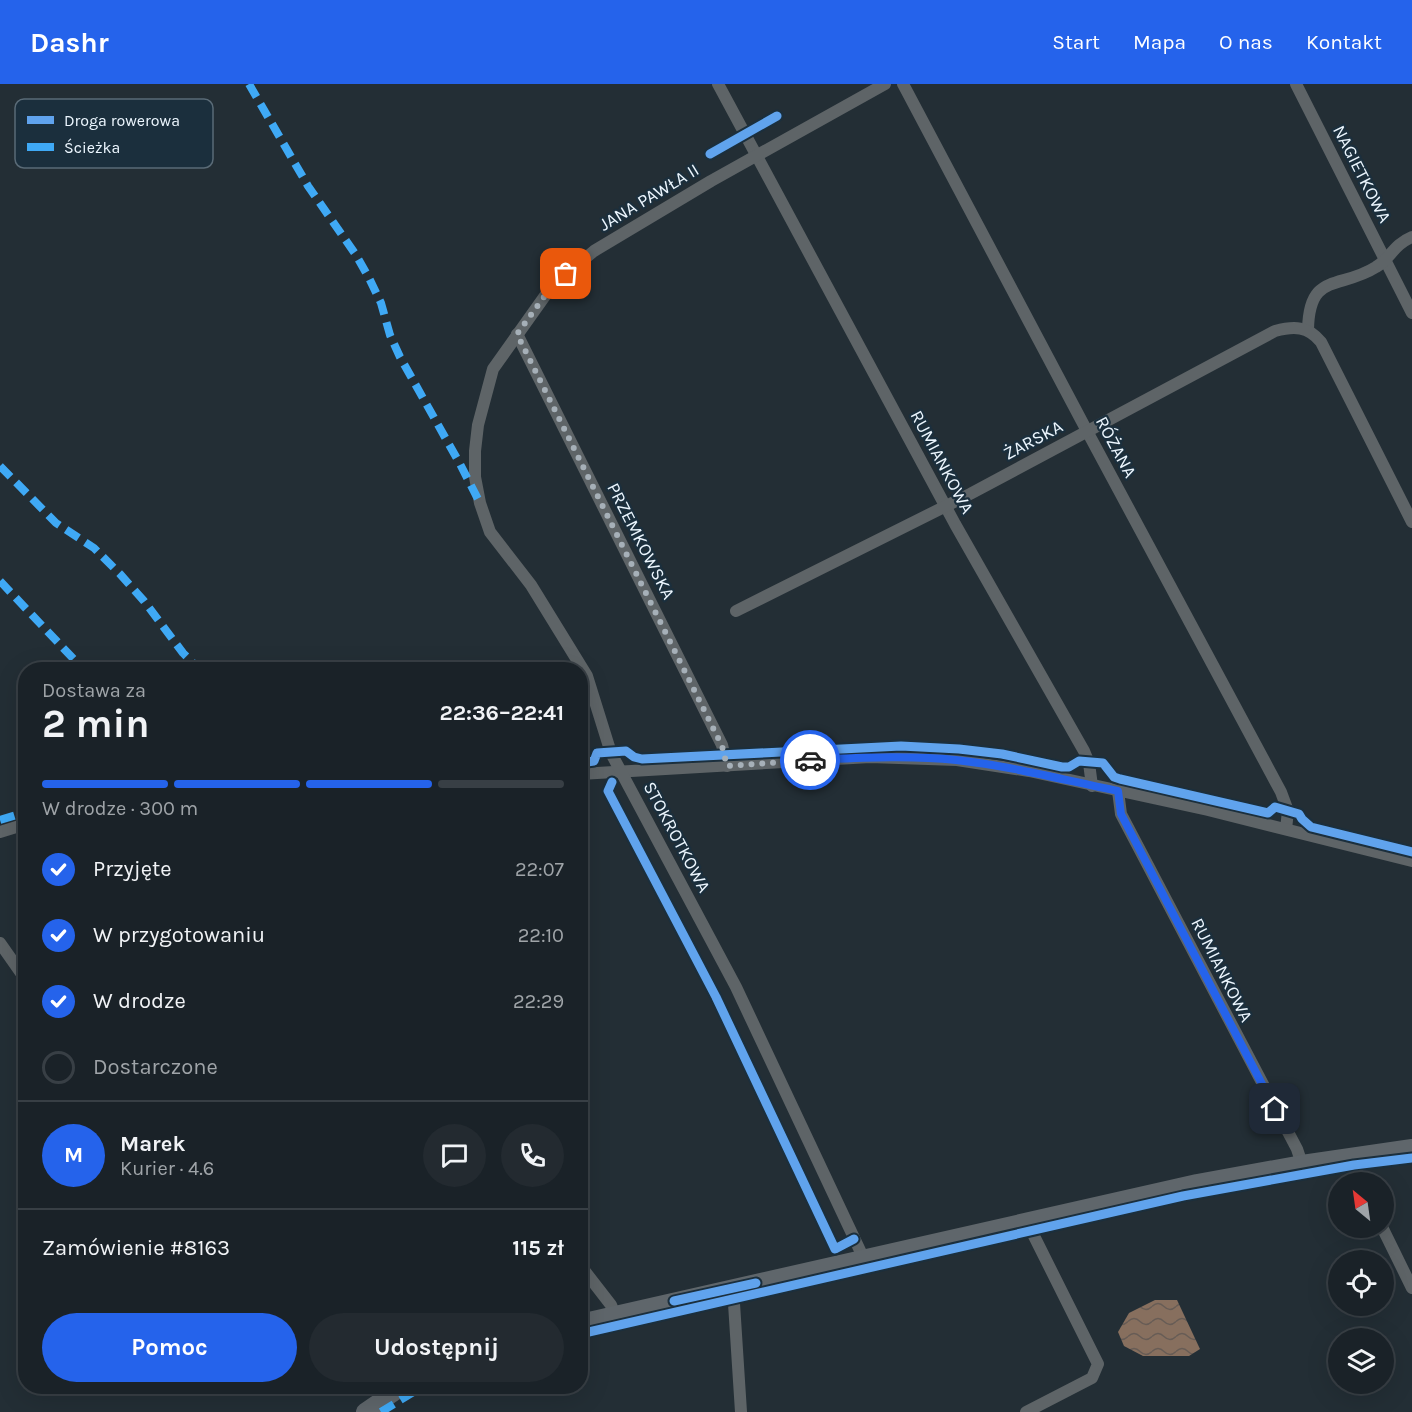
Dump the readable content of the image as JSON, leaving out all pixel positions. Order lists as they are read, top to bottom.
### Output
{
  "streets": {
    "street": [
      "NAGIETKOWA",
      "JANA PAWŁA II",
      "ŻARSKA",
      "RÓŻANA",
      "RUMIANKOWA",
      "PRZEMKOWSKA",
      "STOKROTKOWA"
    ]
  },
  "crossings": [
    ["JANA PAWŁA II", "RUMIANKOWA"],
    ["JANA PAWŁA II", "PRZEMKOWSKA"],
    ["JANA PAWŁA II", "STOKROTKOWA"],
    ["ŻARSKA", "RÓŻANA"],
    ["ŻARSKA", "RUMIANKOWA"],
    ["PRZEMKOWSKA", "STOKROTKOWA"]
  ],
  "legend": ["Droga rowerowa", "Ścieżka"],
  "north": "top left",
  "page": {
    "header": "Dashr",
    "nav": [
      "Start",
      "Mapa",
      "O nas",
      "Kontakt"
    ],
    "heading": ["2 min", "Dostawa za", "22:36–22:41"],
    "panel": [
      "Marek",
      "Kurier · 4.6",
      "Zamówienie #8163",
      "115 zł"
    ],
    "bar": "W drodze · 300 m",
    "list": [
      ["Przyjęte", "22:07"],
      ["W przygotowaniu", "22:10"],
      ["W drodze", "22:29"],
      "Dostarczone"
    ],
    "round": "M",
    "buttons": ["Pomoc", "Udostępnij"]
  }
}
